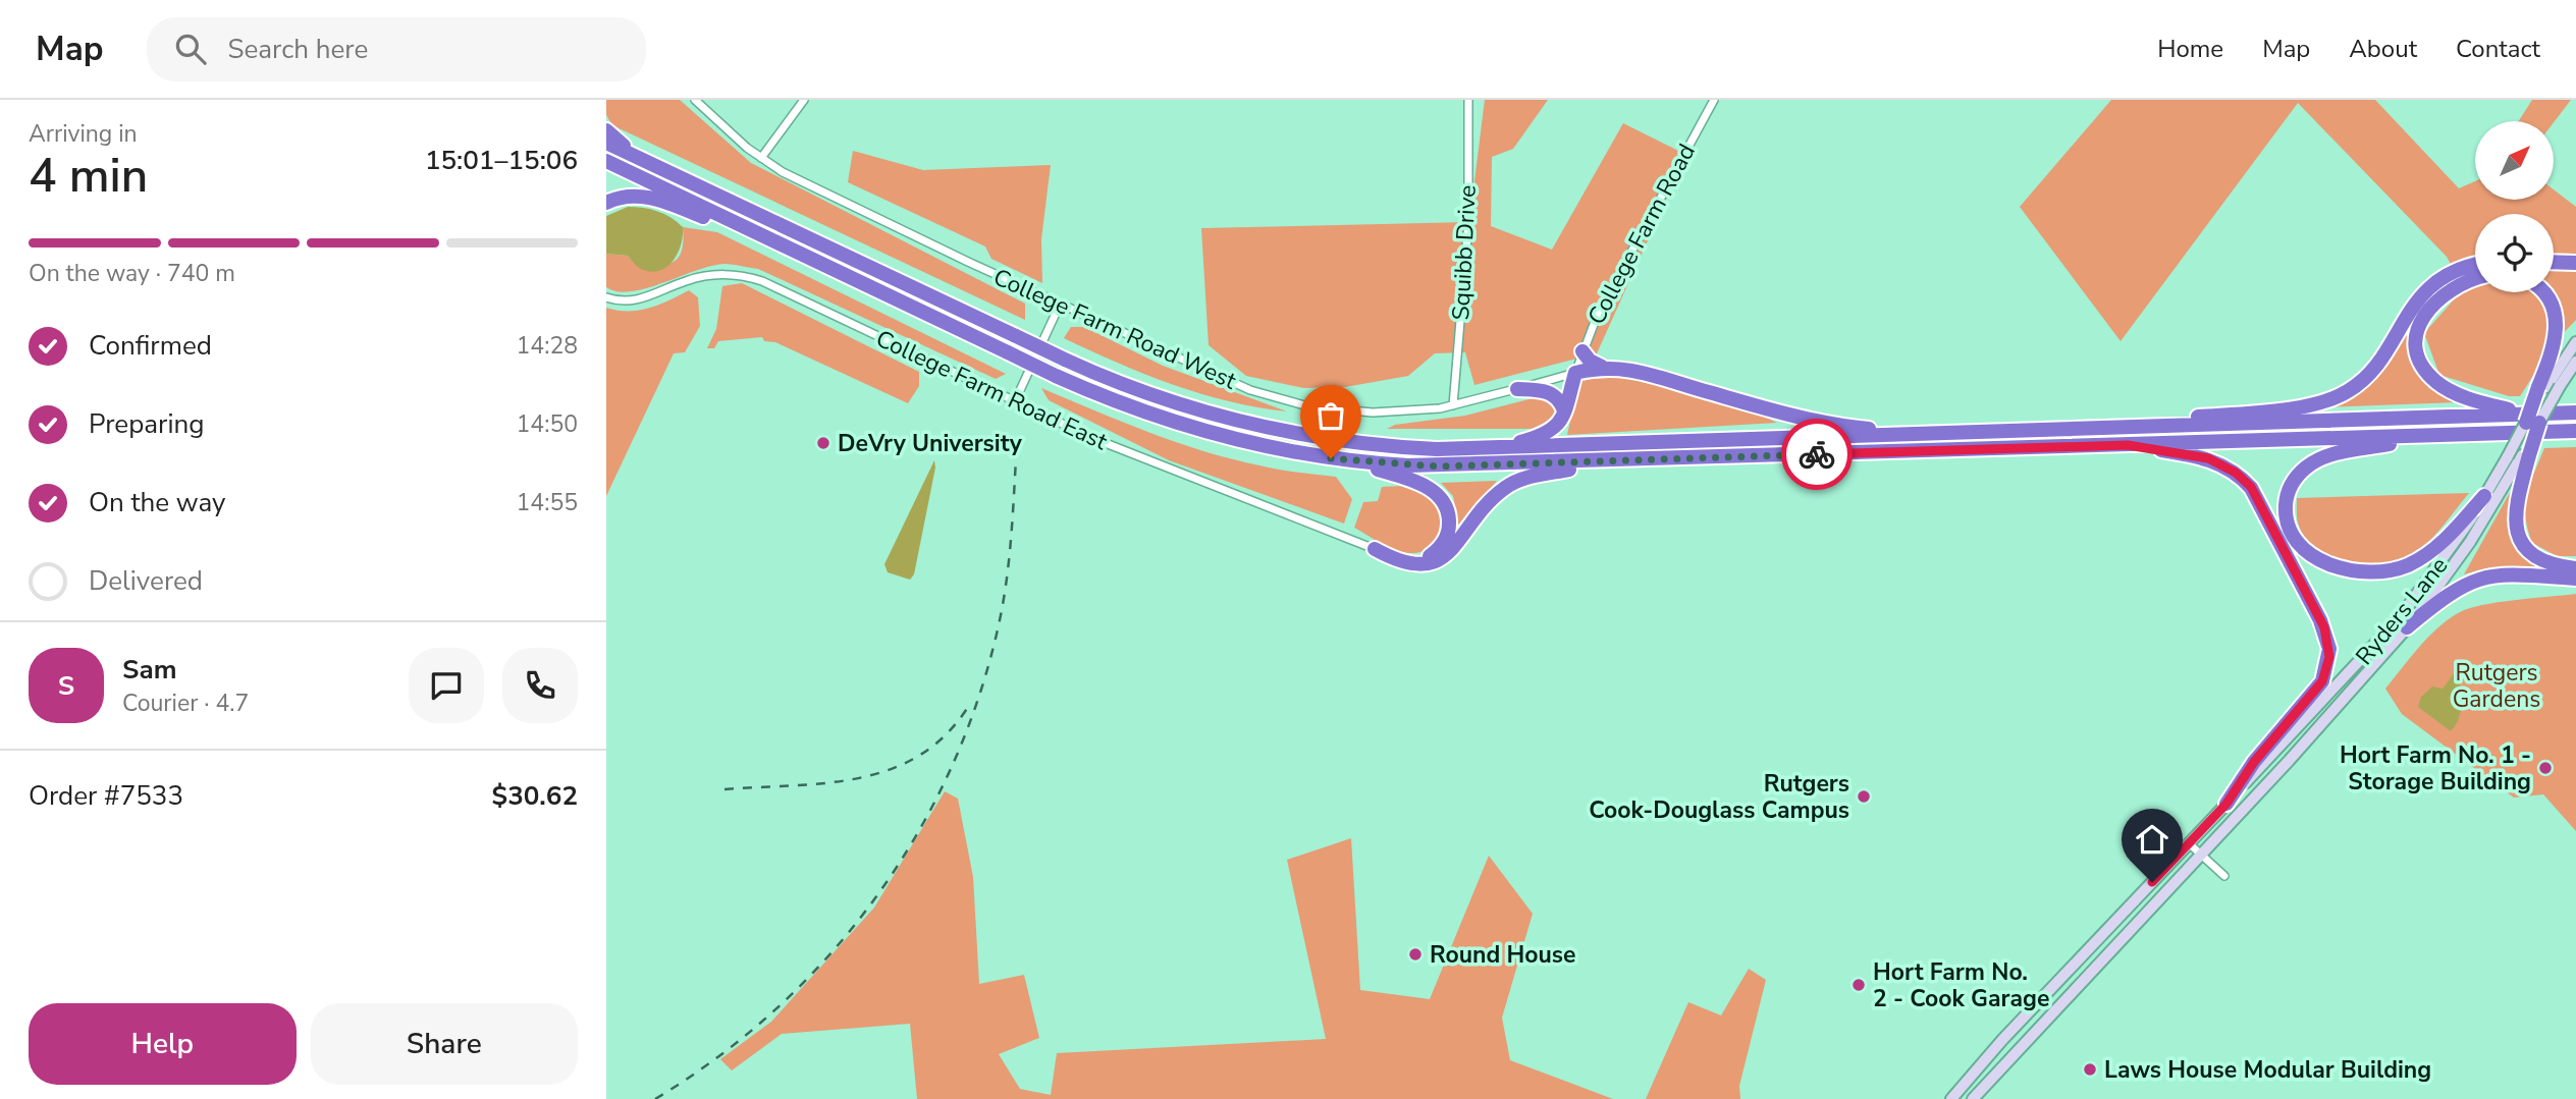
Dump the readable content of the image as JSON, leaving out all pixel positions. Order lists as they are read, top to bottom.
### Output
{
  "streets": {
    "main road": ["Ryders Lane"],
    "street": [
      "College Farm Road",
      "Squibb Drive",
      "College Farm Road West",
      "College Farm Road East"
    ]
  },
  "crossings": [
    ["College Farm Road", "College Farm Road West"],
    ["Squibb Drive", "College Farm Road West"]
  ],
  "parks": ["Rutgers Gardens"],
  "places": [
    "DeVry University",
    "Hort Farm No. 1 - Storage Building",
    "Rutgers Cook-Douglass Campus",
    "Round House",
    "Hort Farm No. 2 - Cook Garage",
    "Laws House Modular Building"
  ],
  "north": "top right",
  "page": {
    "header": "Map",
    "search": "Search here",
    "nav": [
      "Home",
      "Map",
      "About",
      "Contact"
    ],
    "heading": ["4 min", "Arriving in", "15:01–15:06"],
    "panel": [
      "Sam",
      "Courier · 4.7",
      "Order #7533",
      "$30.62"
    ],
    "bar": "On the way · 740 m",
    "list": [
      ["Confirmed", "14:28"],
      ["Preparing", "14:50"],
      ["On the way", "14:55"],
      "Delivered"
    ],
    "round": "S",
    "buttons": ["Help", "Share"]
  }
}
